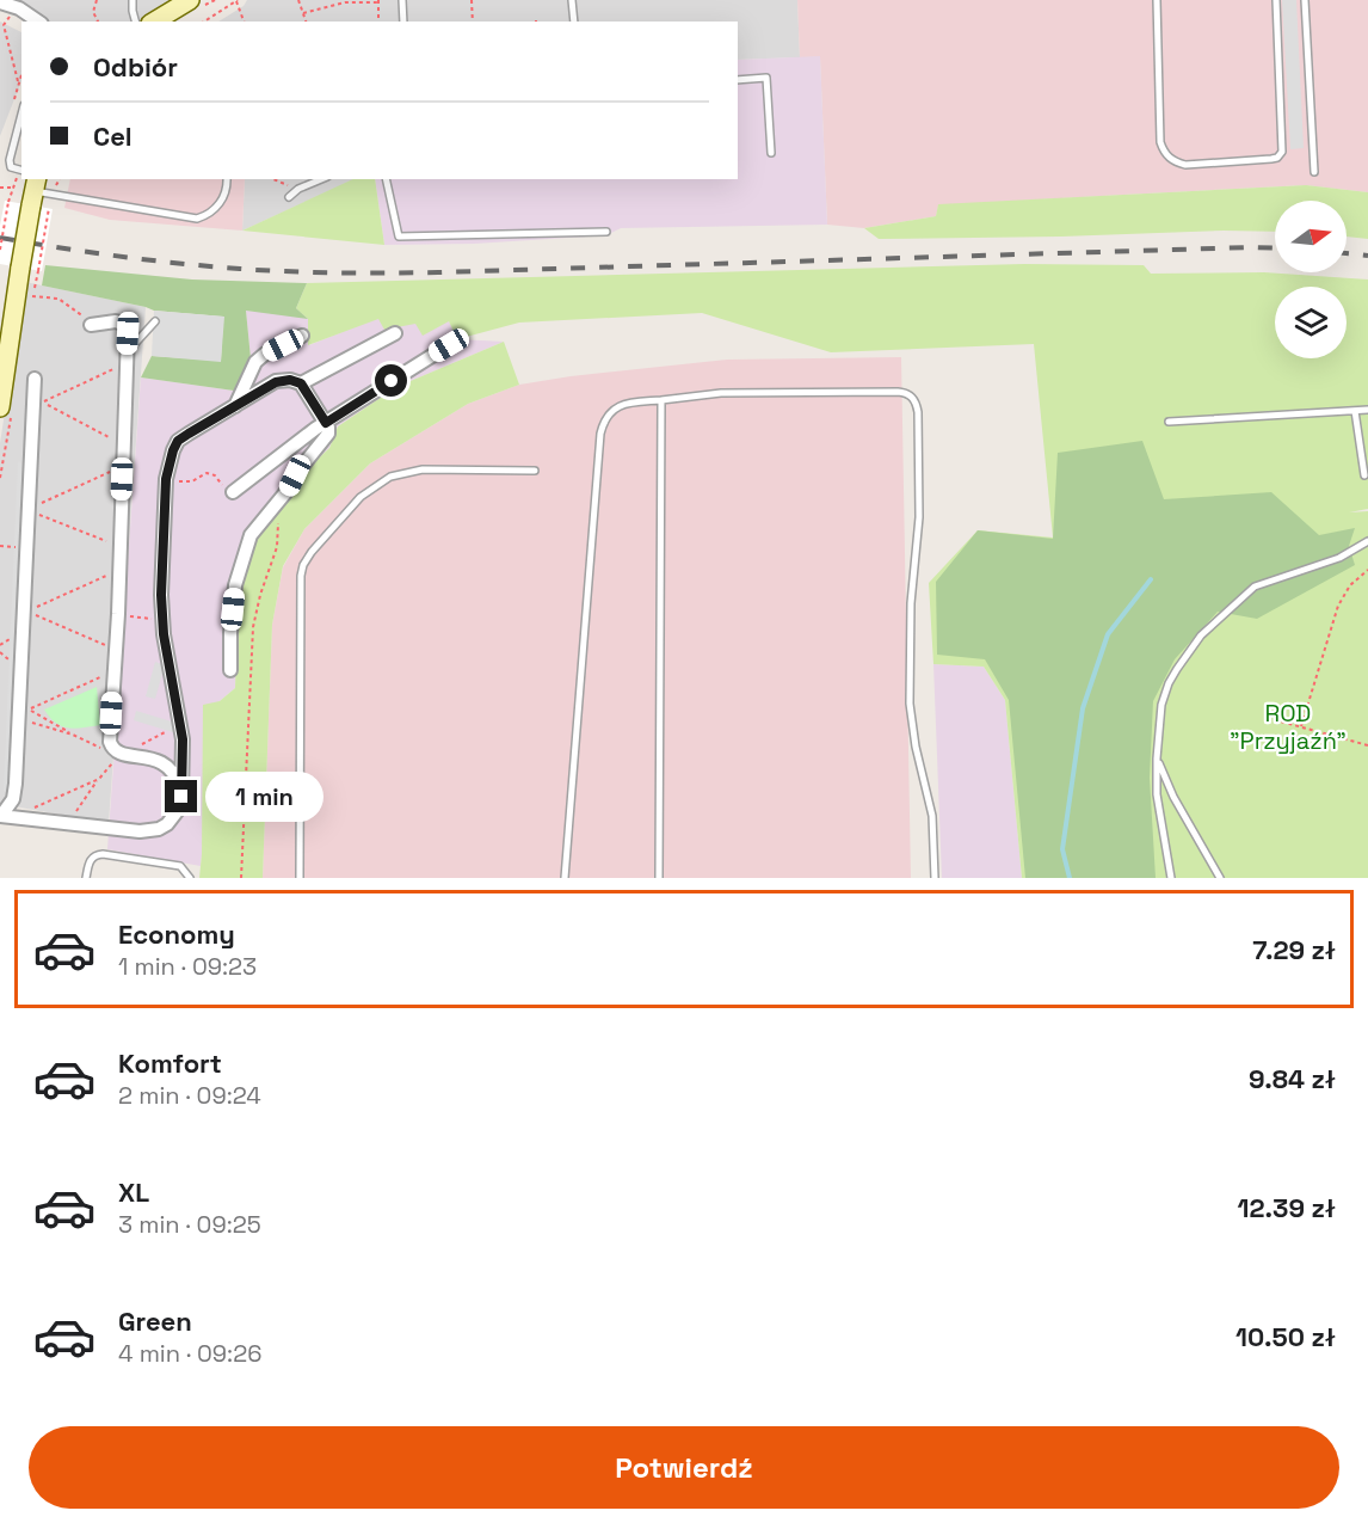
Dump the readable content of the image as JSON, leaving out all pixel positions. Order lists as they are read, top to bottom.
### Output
{
  "parks": ["ROD \"Przyjaźń\""],
  "north": "right",
  "page": {
    "banner": ["Odbiór", "Cel"],
    "bubble": "1 min",
    "list": [
      {
        "name": "Economy",
        "note": "1 min · 09:23",
        "value": "7.29 zł"
      },
      {
        "name": "Komfort",
        "note": "2 min · 09:24",
        "value": "9.84 zł"
      },
      {
        "name": "XL",
        "note": "3 min · 09:25",
        "value": "12.39 zł"
      },
      {
        "name": "Green",
        "note": "4 min · 09:26",
        "value": "10.50 zł"
      }
    ],
    "buttons": "Potwierdź"
  }
}
